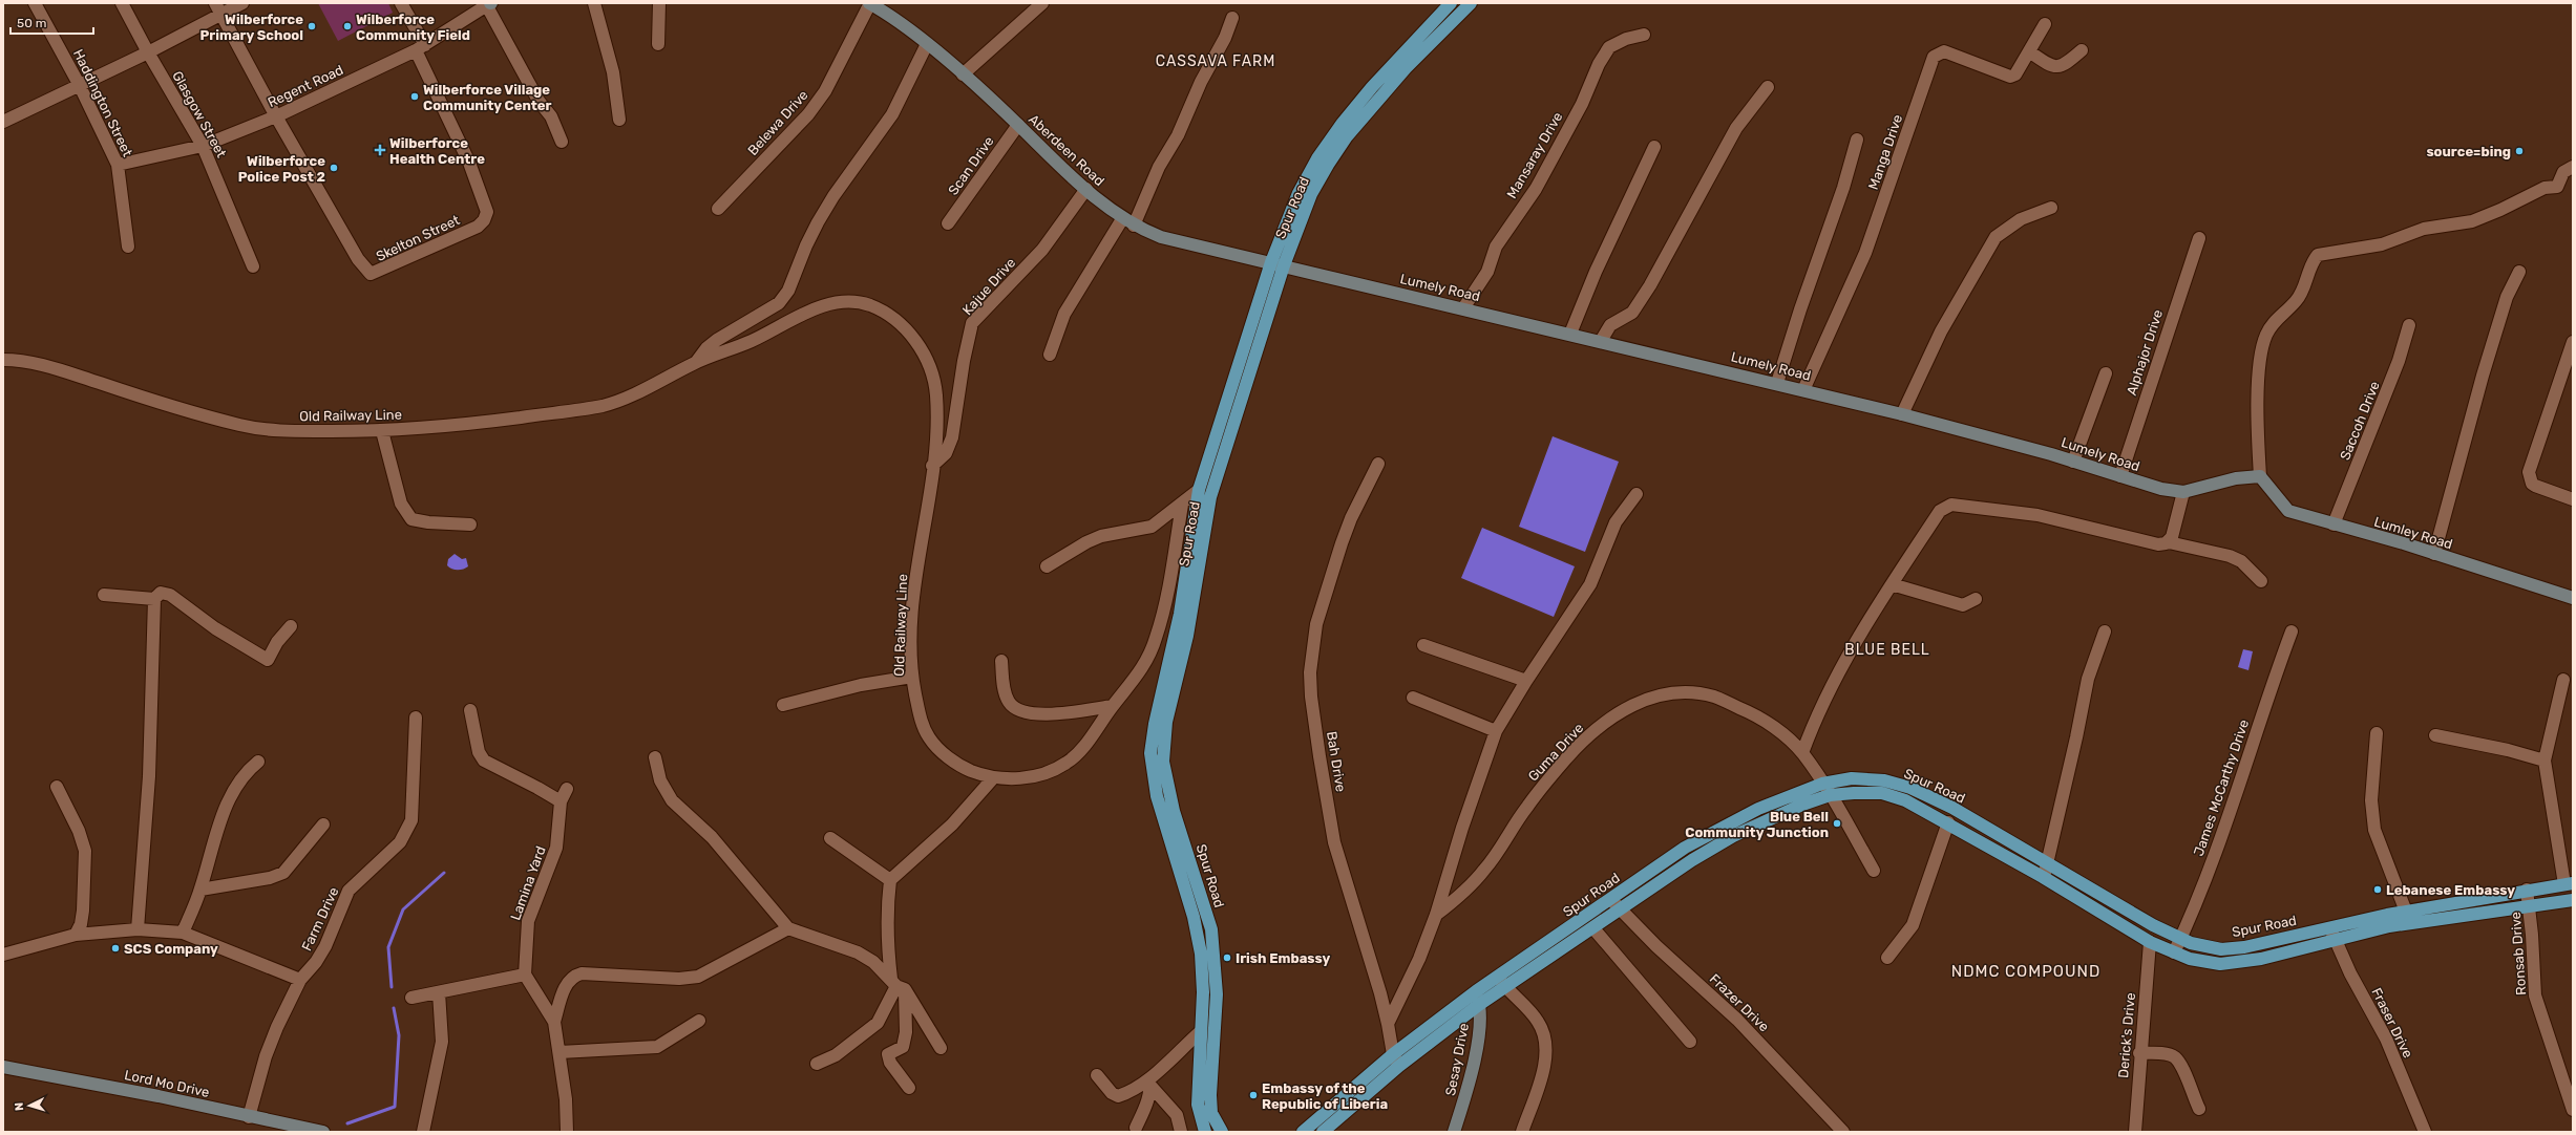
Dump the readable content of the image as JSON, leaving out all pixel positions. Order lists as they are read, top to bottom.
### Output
{
  "streets": {
    "main road": ["Spur Road"],
    "street": [
      "Regent Road",
      "Haddington Street",
      "Glasgow Street",
      "Belewa Drive",
      "Aberdeen Road",
      "Manga Drive",
      "Mansaray Drive",
      "Scan Drive",
      "Skelton Street",
      "Kajue Drive",
      "Lumely Road",
      "Alphajor Drive",
      "Old Railway Line",
      "Saccoh Drive",
      "Lumley Road",
      "Guma Drive",
      "Bah Drive",
      "James McCarthy Drive",
      "Lamina Yard",
      "Farm Drive",
      "Ronsab Drive",
      "Frazer Drive",
      "Fraser Drive",
      "Derick's Drive",
      "Sesay Drive",
      "Lord Mo Drive"
    ]
  },
  "crossings": [
    ["Regent Road", "Haddington Street"],
    ["Regent Road", "Glasgow Street"],
    ["Regent Road", "Skelton Street"],
    ["Belewa Drive", "Aberdeen Road"],
    ["Aberdeen Road", "Scan Drive"],
    ["Aberdeen Road", "Spur Road"],
    ["Aberdeen Road", "Kajue Drive"],
    ["Aberdeen Road", "Lumely Road"],
    ["Aberdeen Road", "Old Railway Line"],
    ["Manga Drive", "Lumely Road"],
    ["Mansaray Drive", "Lumely Road"],
    ["Spur Road", "Lumely Road"],
    ["Spur Road", "Guma Drive"],
    ["Spur Road", "Bah Drive"],
    ["Spur Road", "James McCarthy Drive"],
    ["Spur Road", "Ronsab Drive"],
    ["Spur Road", "Frazer Drive"],
    ["Spur Road", "Fraser Drive"],
    ["Spur Road", "Derick's Drive"],
    ["Spur Road", "Sesay Drive"],
    ["Kajue Drive", "Old Railway Line"],
    ["Lumely Road", "Alphajor Drive"],
    ["Lumely Road", "Lumley Road"],
    ["Saccoh Drive", "Lumley Road"],
    ["Farm Drive", "Lord Mo Drive"]
  ],
  "districts": ["CASSAVA FARM", "BLUE BELL", "NDMC COMPOUND"],
  "places": {
    "other": [
      "Wilberforce Primary School",
      "Wilberforce Community Field",
      "Wilberforce Village Community Center",
      "source=bing",
      "Wilberforce Police Post 2",
      "Blue Bell Community Junction",
      "Lebanese Embassy",
      "SCS Company",
      "Irish Embassy",
      "Embassy of the Republic of Liberia"
    ],
    "health": ["Wilberforce Health Centre"]
  },
  "scale_bar": "50 m",
  "north": "left"
}
